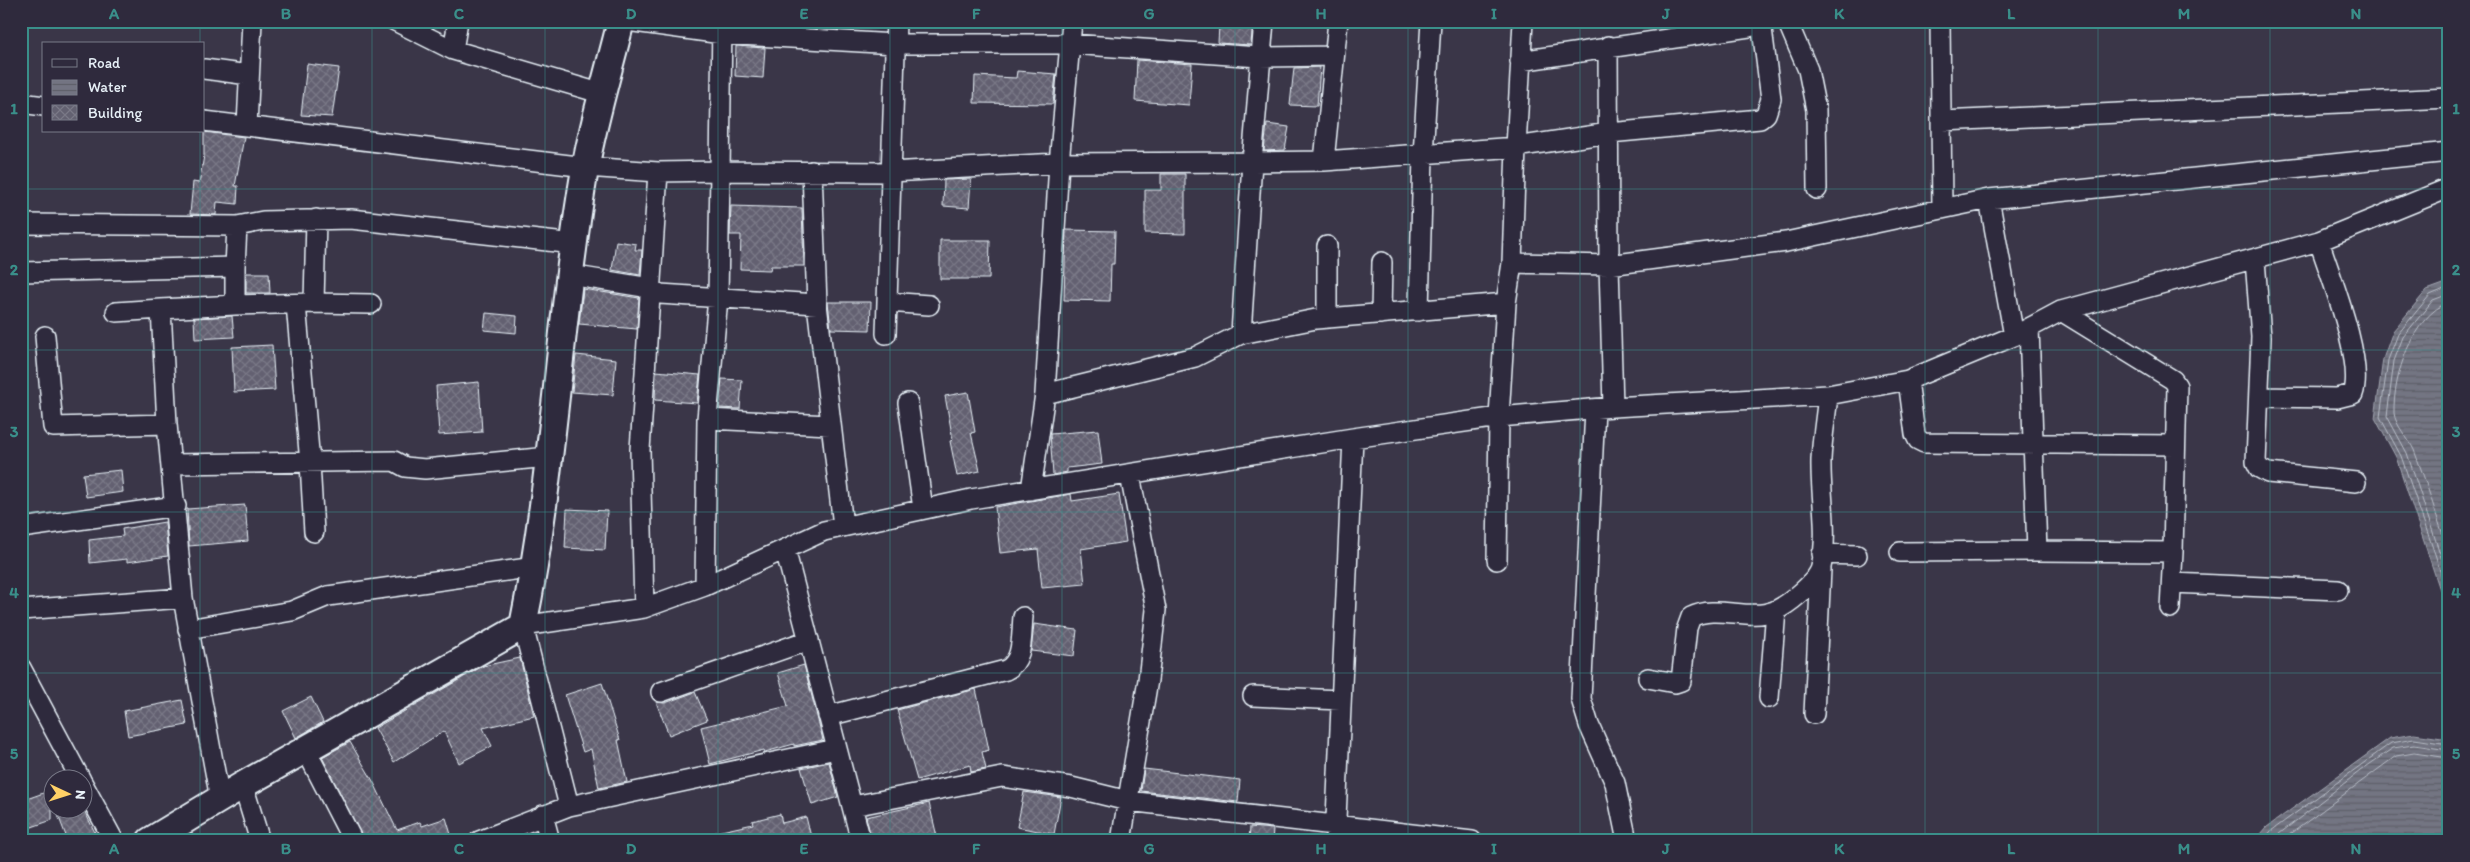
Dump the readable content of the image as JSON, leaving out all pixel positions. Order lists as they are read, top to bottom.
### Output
{
  "legend": ["Road", "Water", "Building"],
  "north": "right",
  "grid": {
    "columns": [
      "A",
      "B",
      "C",
      "D",
      "E",
      "F",
      "G",
      "H",
      "I",
      "J",
      "K",
      "L",
      "M",
      "N"
    ],
    "rows": [
      "1",
      "2",
      "3",
      "4",
      "5"
    ]
  }
}
